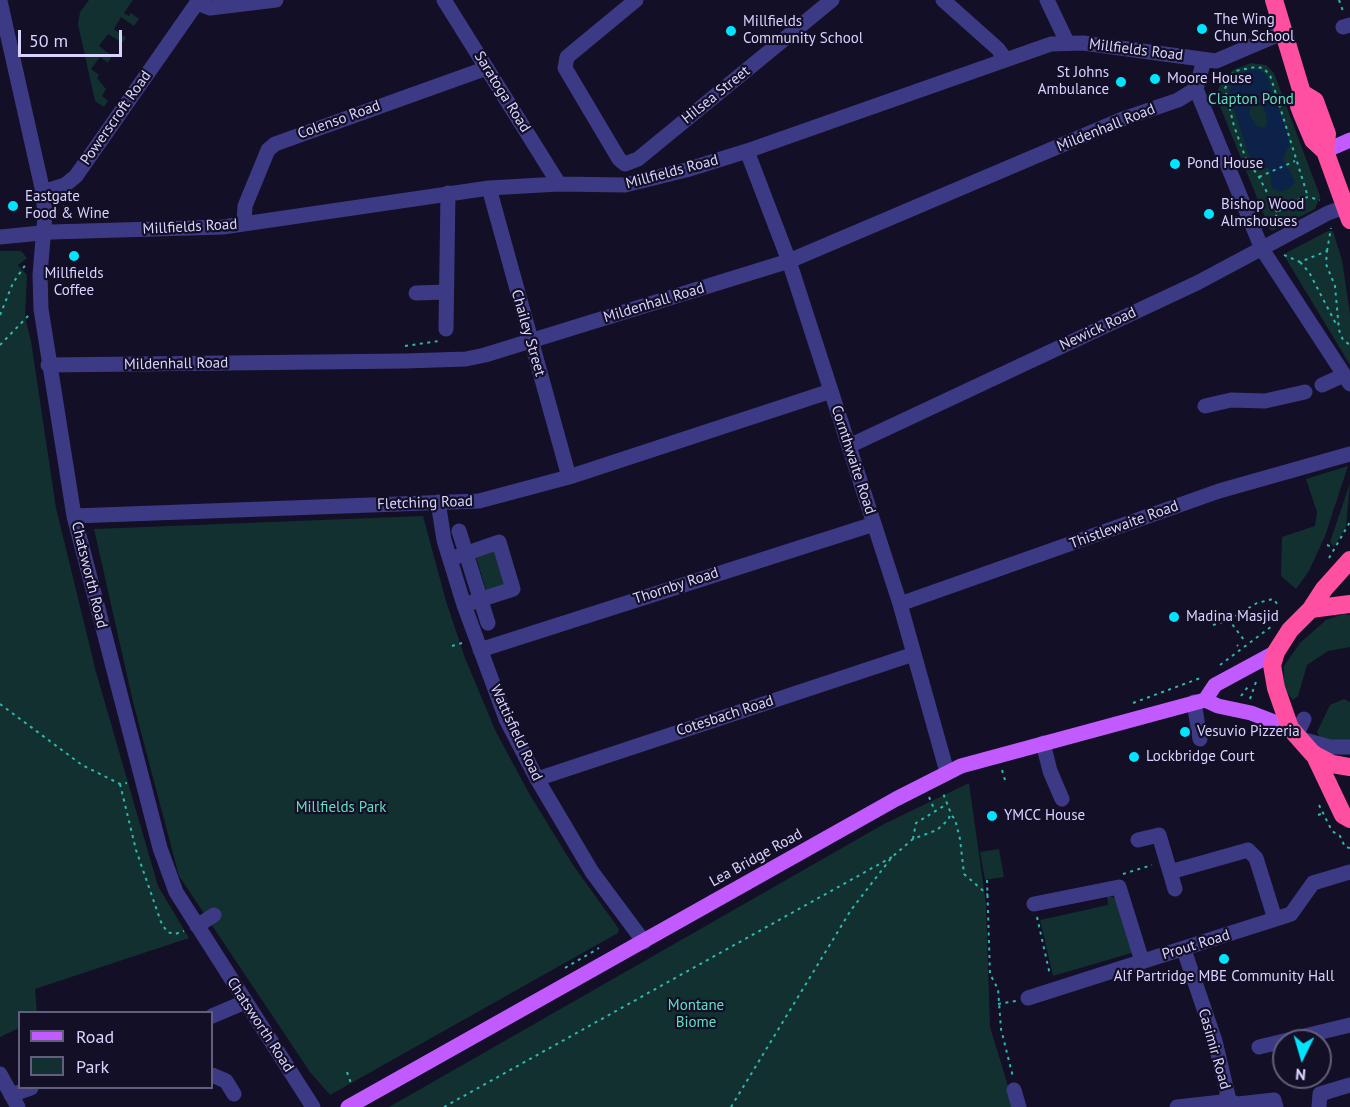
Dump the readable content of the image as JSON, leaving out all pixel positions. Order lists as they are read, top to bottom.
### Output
{
  "streets": {
    "main road": ["Lea Bridge Road"],
    "street": [
      "Millfields Road",
      "Saratoga Road",
      "Hilsea Street",
      "Powerscroft Road",
      "Colenso Road",
      "Mildenhall Road",
      "Newick Road",
      "Chailey Street",
      "Cornthwaite Road",
      "Fletching Road",
      "Thistlewaite Road",
      "Chatsworth Road",
      "Thornby Road",
      "Cotesbach Road",
      "Wattisfield Road",
      "Prout Road",
      "Casimir Road"
    ]
  },
  "crossings": [
    ["Millfields Road", "Saratoga Road"],
    ["Millfields Road", "Colenso Road"],
    ["Millfields Road", "Chailey Street"],
    ["Millfields Road", "Cornthwaite Road"],
    ["Millfields Road", "Chatsworth Road"],
    ["Saratoga Road", "Colenso Road"],
    ["Powerscroft Road", "Chatsworth Road"],
    ["Mildenhall Road", "Chailey Street"],
    ["Mildenhall Road", "Cornthwaite Road"],
    ["Mildenhall Road", "Chatsworth Road"],
    ["Newick Road", "Cornthwaite Road"],
    ["Chailey Street", "Fletching Road"],
    ["Cornthwaite Road", "Fletching Road"],
    ["Cornthwaite Road", "Thistlewaite Road"],
    ["Cornthwaite Road", "Thornby Road"],
    ["Cornthwaite Road", "Cotesbach Road"],
    ["Cornthwaite Road", "Lea Bridge Road"],
    ["Fletching Road", "Chatsworth Road"],
    ["Fletching Road", "Wattisfield Road"],
    ["Thornby Road", "Wattisfield Road"],
    ["Cotesbach Road", "Wattisfield Road"],
    ["Wattisfield Road", "Lea Bridge Road"],
    ["Prout Road", "Casimir Road"]
  ],
  "parks": ["Clapton Pond", "Millfields Park", "Montane Biome"],
  "places": [
    "The Wing Chun School",
    "Millfields Community School",
    "Moore House",
    "St Johns Ambulance",
    "Pond House",
    "Eastgate Food & Wine",
    "Bishop Wood Almshouses",
    "Millfields Coffee",
    "Madina Masjid",
    "Vesuvio Pizzeria",
    "Lockbridge Court",
    "YMCC House",
    "Alf Partridge MBE Community Hall"
  ],
  "legend": ["Road", "Park"],
  "scale_bar": "50 m",
  "north": "bottom"
}
